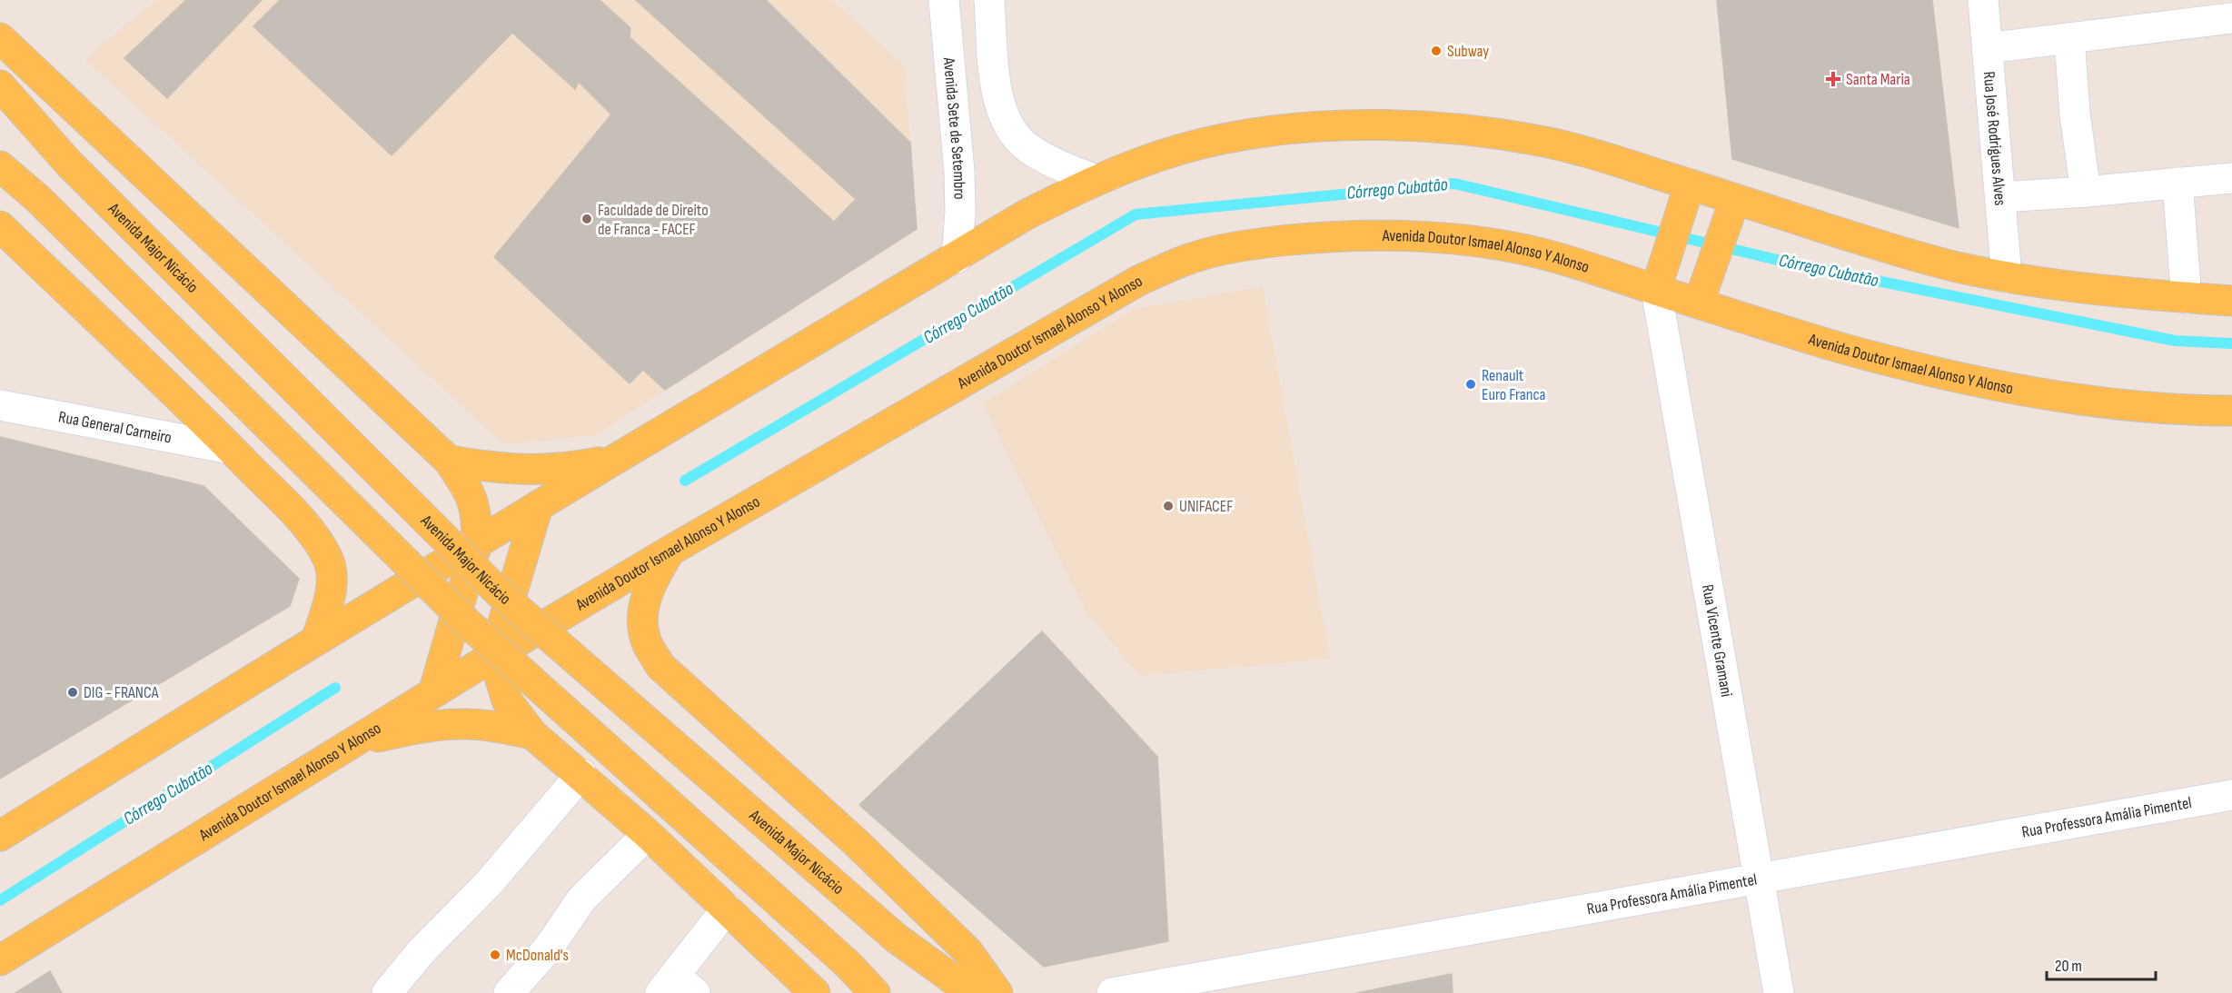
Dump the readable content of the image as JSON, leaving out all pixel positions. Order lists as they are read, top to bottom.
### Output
{
  "streets": {
    "main road": ["Avenida Major Nicácio", "Avenida Doutor Ismael Alonso Y Alonso"],
    "street": [
      "Avenida Sete de Setembro",
      "Rua José Rodrigues Alves",
      "Rua General Carneiro",
      "Rua Vicente Gramani",
      "Rua Professora Amália Pimentel"
    ]
  },
  "crossings": [
    ["Avenida Doutor Ismael Alonso Y Alonso", "Rua Vicente Gramani"],
    ["Rua Vicente Gramani", "Rua Professora Amália Pimentel"]
  ],
  "water": ["Córrego Cubatão"],
  "places": {
    "other": [
      "Subway",
      "Faculdade de Direito de Franca - FACEF",
      "Renault Euro Franca",
      "UNIFACEF",
      "DIG - FRANCA",
      "McDonald's"
    ],
    "health": ["Santa Maria"]
  },
  "scale_bar": "20 m"
}
